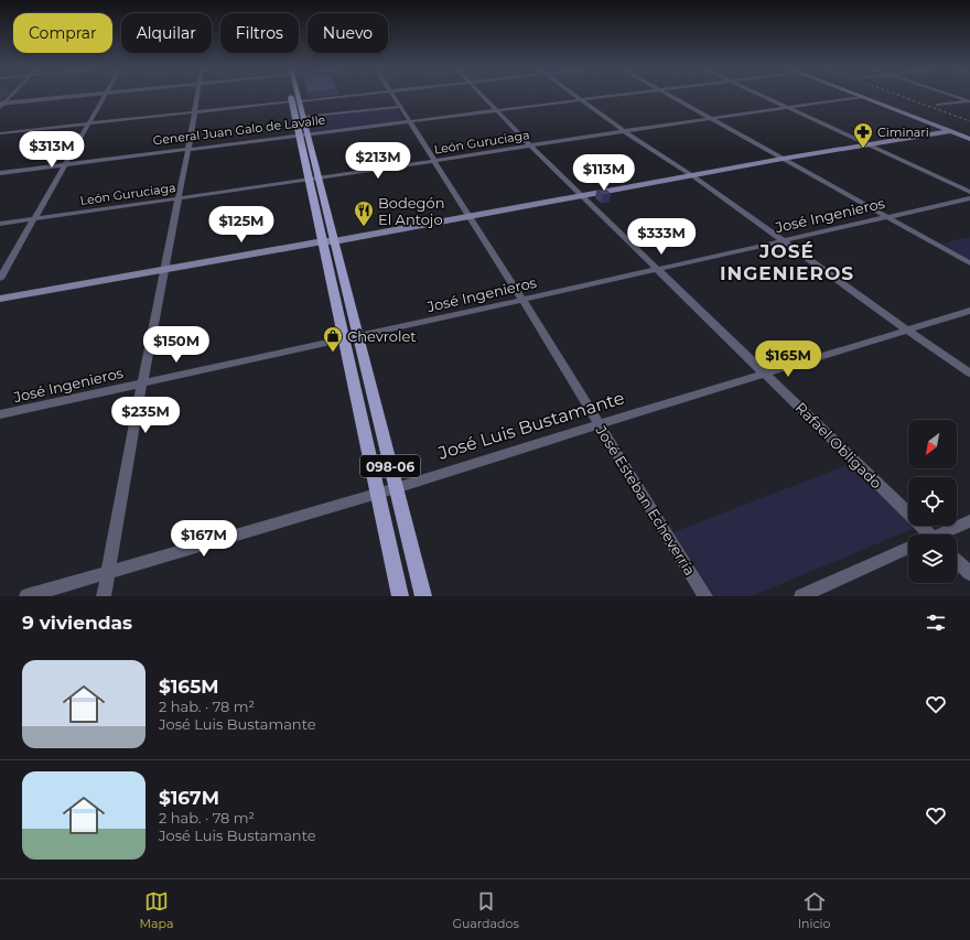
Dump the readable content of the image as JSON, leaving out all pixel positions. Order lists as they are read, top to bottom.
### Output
{
  "streets": {
    "main road": ["098-06"],
    "street": [
      "General Juan Galo de Lavalle",
      "León Guruciaga",
      "José Ingenieros",
      "José Luis Bustamante",
      "Rafael Obligado",
      "José Esteban Echeverría"
    ]
  },
  "crossings": [
    ["General Juan Galo de Lavalle", "Rafael Obligado"],
    ["General Juan Galo de Lavalle", "098-06"],
    ["General Juan Galo de Lavalle", "José Esteban Echeverría"],
    ["León Guruciaga", "Rafael Obligado"],
    ["León Guruciaga", "098-06"],
    ["León Guruciaga", "José Esteban Echeverría"],
    ["José Ingenieros", "Rafael Obligado"],
    ["José Ingenieros", "098-06"],
    ["José Ingenieros", "José Esteban Echeverría"],
    ["José Luis Bustamante", "Rafael Obligado"],
    ["José Luis Bustamante", "098-06"],
    ["José Luis Bustamante", "José Esteban Echeverría"]
  ],
  "districts": ["JOSÉ INGENIEROS"],
  "places": {
    "pharmacy": ["Ciminari"],
    "restaurant": ["Bodegón El Antojo"],
    "shop": ["Chevrolet"]
  },
  "north": "bottom left",
  "page": {
    "chip": [
      "Comprar",
      "Alquilar",
      "Filtros",
      "Nuevo"
    ],
    "price": [
      "$313M",
      "$213M",
      "$113M",
      "$125M",
      "$333M",
      "$150M",
      "$165M",
      "$235M",
      "$167M"
    ],
    "heading": "9 viviendas",
    "list": [
      {
        "name": "$165M",
        "note": "2 hab. · 78 m² · José Luis Bustamante"
      },
      {
        "name": "$167M",
        "note": "2 hab. · 78 m² · José Luis Bustamante"
      }
    ],
    "tabs": ["Mapa", "Guardados", "Inicio"]
  }
}
